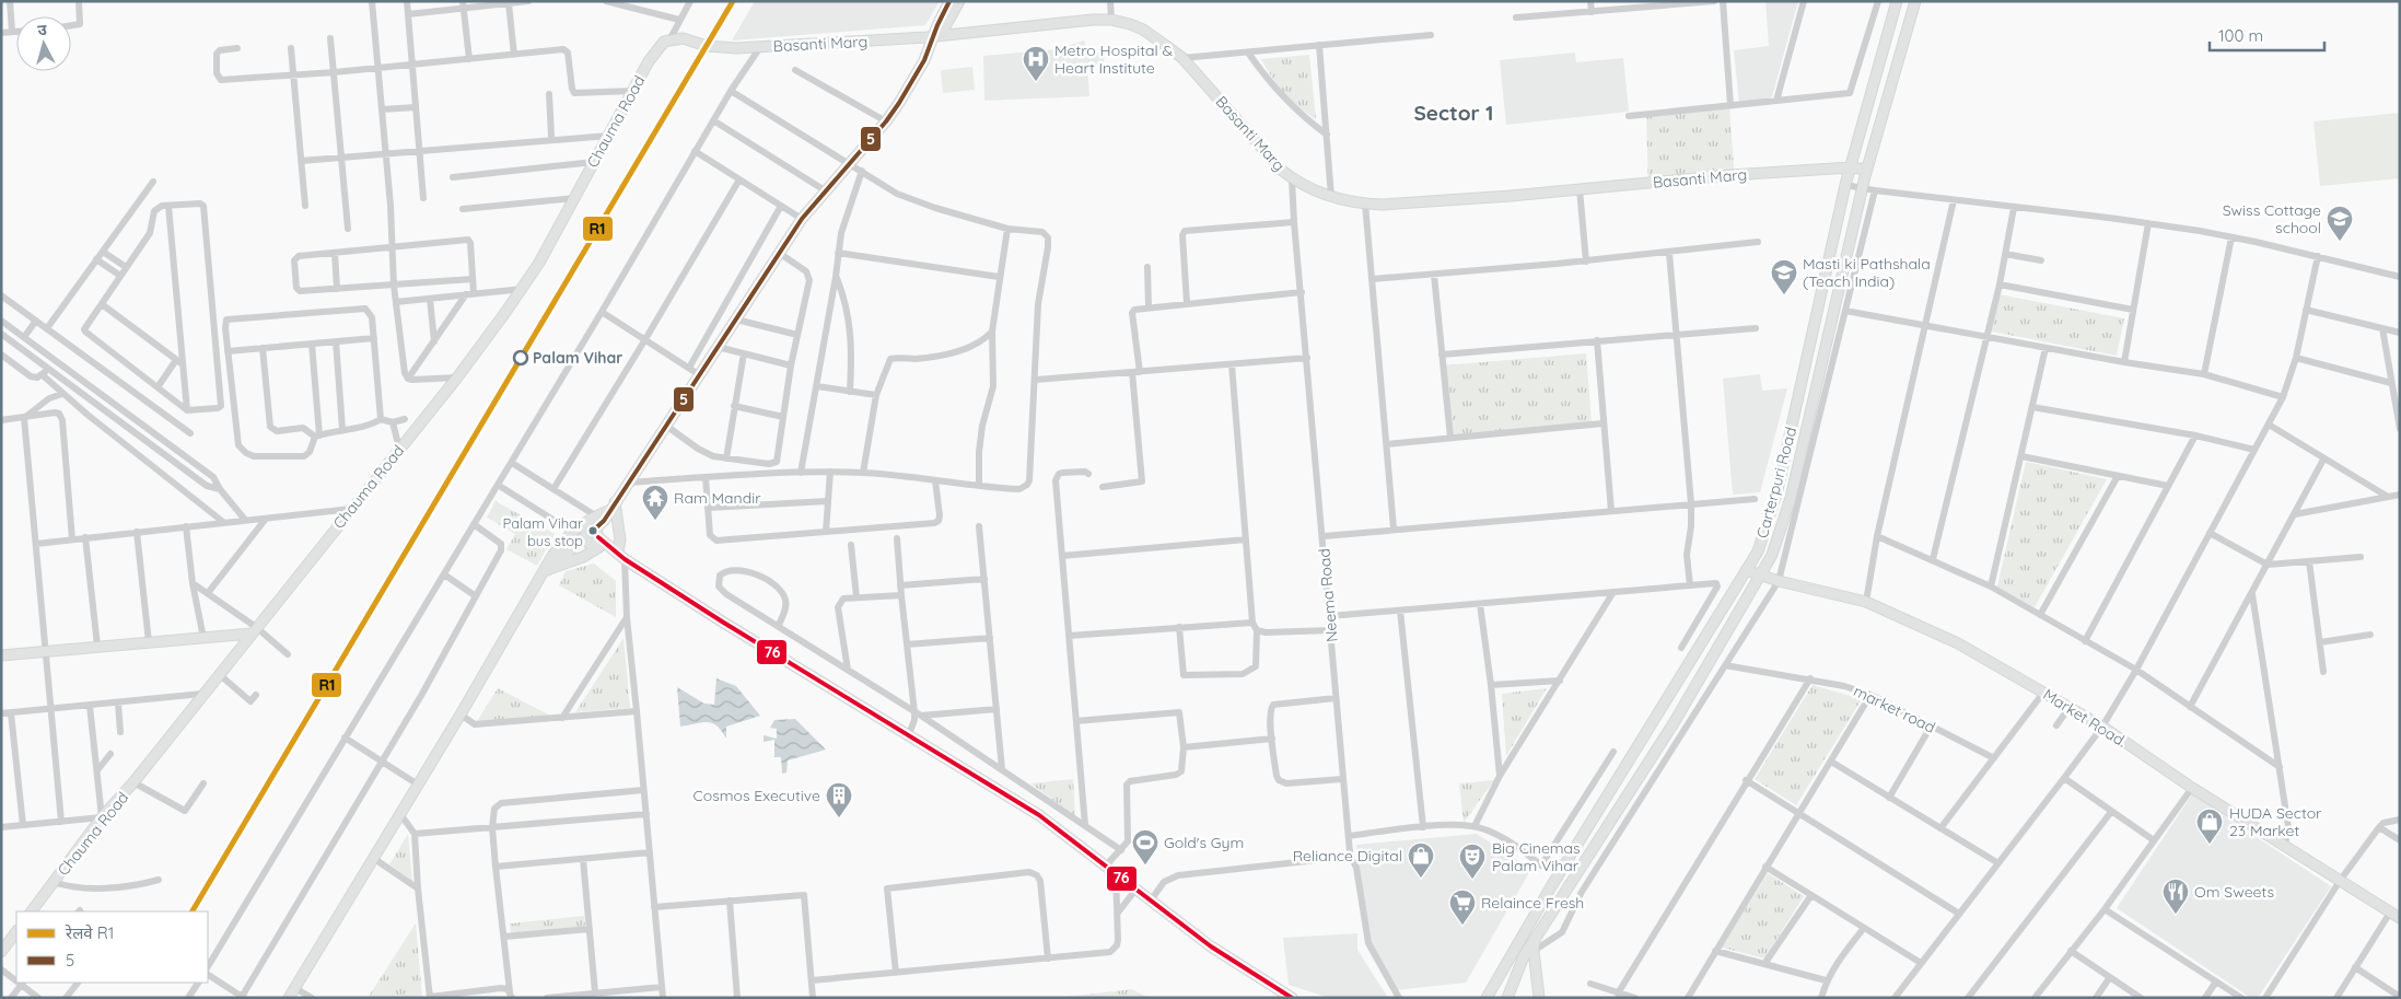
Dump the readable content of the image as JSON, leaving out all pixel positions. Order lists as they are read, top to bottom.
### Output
{
  "streets": {
    "street": [
      "Basanti Marg",
      "Chauma Road",
      "Carterpuri Road",
      "Neema Road",
      "market road",
      "Market Road."
    ]
  },
  "crossings": [
    ["Basanti Marg", "Chauma Road"],
    ["Basanti Marg", "Carterpuri Road"],
    ["Basanti Marg", "Neema Road"],
    ["Carterpuri Road", "Market Road."]
  ],
  "districts": ["Sector 1"],
  "places": {
    "hospital": ["Metro Hospital & Heart Institute"],
    "school or university": ["Swiss Cottage school", "Masti ki Pathshala (Teach India)"],
    "other": ["Palam Vihar", "Palam Vihar bus stop"],
    "temple": ["Ram Mandir"],
    "building": ["Cosmos Executive"],
    "shop": ["HUDA Sector 23 Market", "Reliance Digital"],
    "sports": ["Gold's Gym"],
    "theatre": ["Big Cinemas Palam Vihar"],
    "restaurant": ["Om Sweets"],
    "supermarket": ["Relaince Fresh"]
  },
  "lines": ["rail line R1", "transit line 5", "transit line 76"],
  "legend": ["रेलवे R1", "5"],
  "scale_bar": "100 m",
  "north": "top"
}
